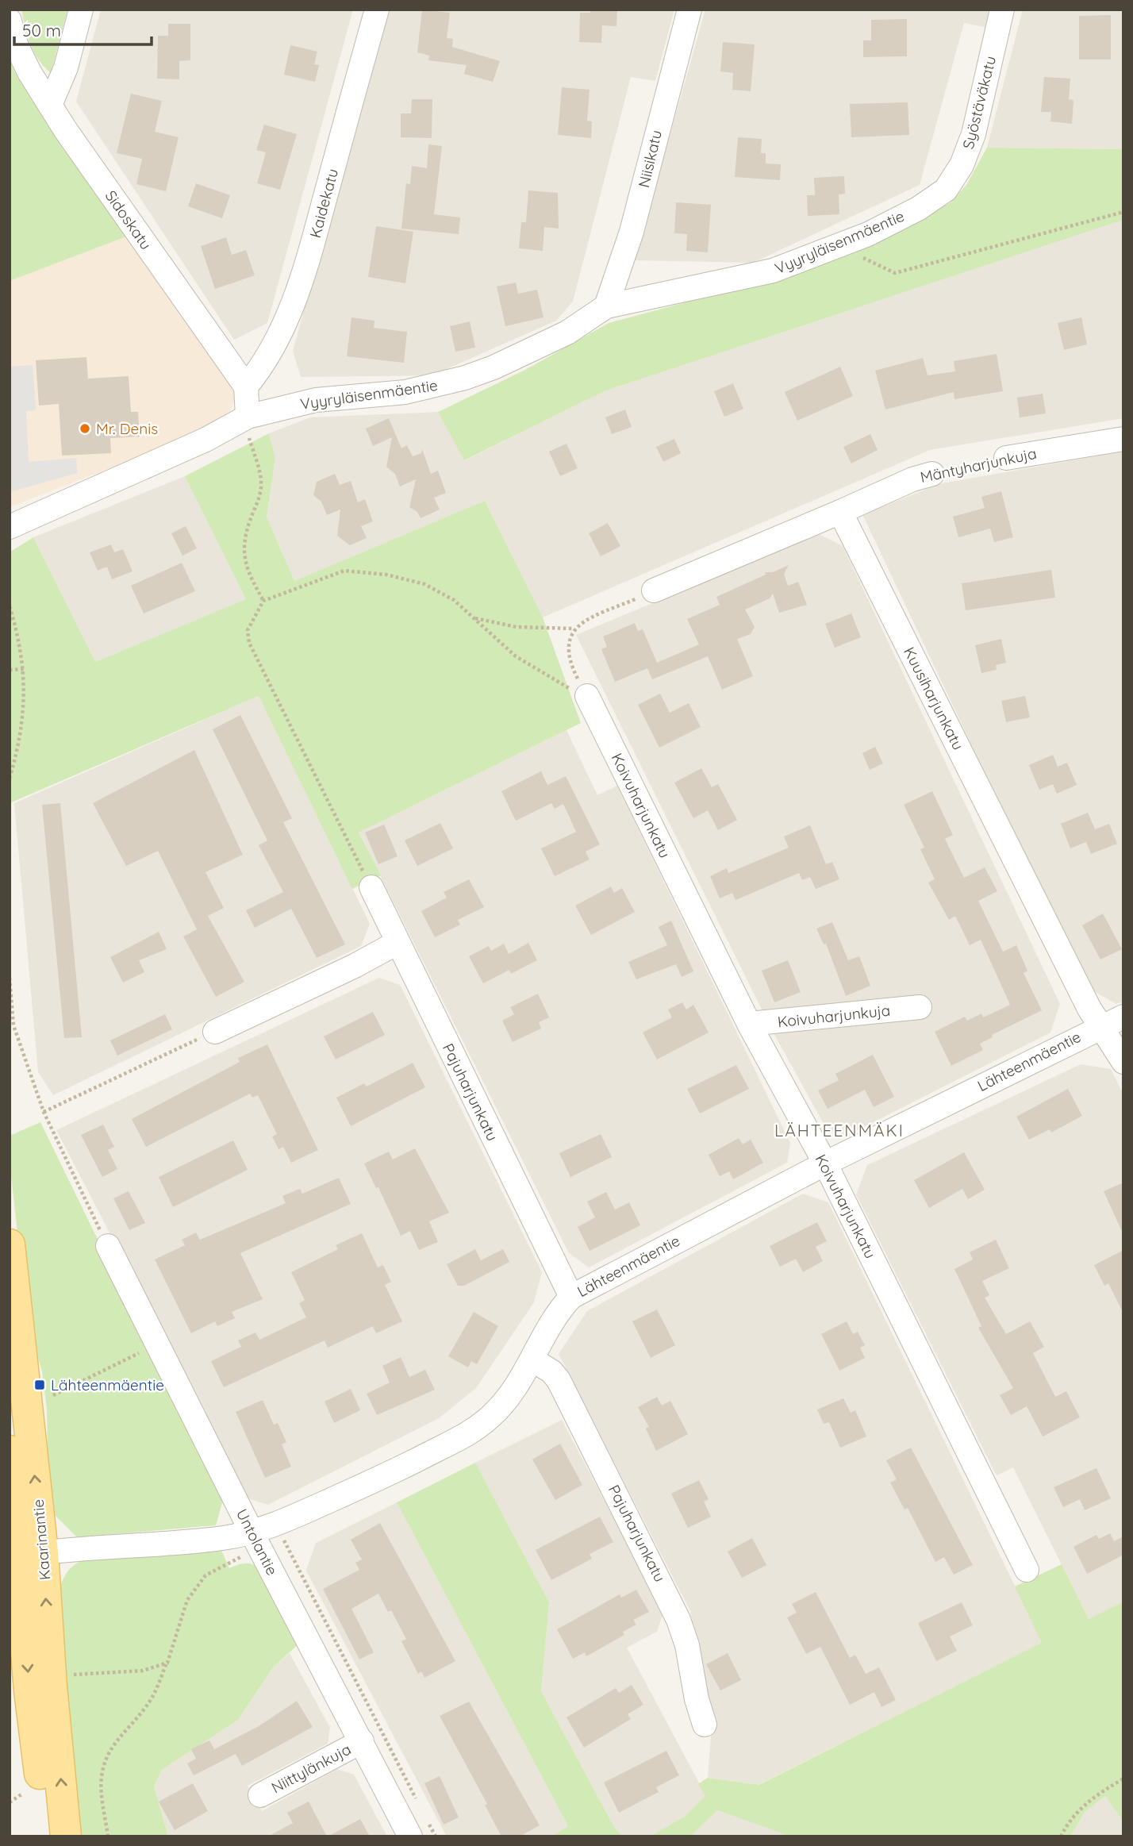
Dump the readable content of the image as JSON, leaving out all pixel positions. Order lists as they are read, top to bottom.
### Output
{
  "streets": {
    "main road": ["Kaarinantie"],
    "street": [
      "Syöstäväkatu",
      "Niisikatu",
      "Kaidekatu",
      "Sidoskatu",
      "Vyyryläisenmäentie",
      "Mäntyharjunkuja",
      "Kuusiharjunkatu",
      "Koivuharjunkatu",
      "Koivuharjunkuja",
      "Lähteenmäentie",
      "Pajuharjunkatu",
      "Untolantie",
      "Niittylänkuja"
    ]
  },
  "crossings": [
    ["Syöstäväkatu", "Vyyryläisenmäentie"],
    ["Niisikatu", "Vyyryläisenmäentie"],
    ["Kaidekatu", "Sidoskatu"],
    ["Mäntyharjunkuja", "Kuusiharjunkatu"],
    ["Kuusiharjunkatu", "Lähteenmäentie"],
    ["Koivuharjunkatu", "Koivuharjunkuja"],
    ["Koivuharjunkatu", "Lähteenmäentie"],
    ["Lähteenmäentie", "Pajuharjunkatu"],
    ["Lähteenmäentie", "Kaarinantie"],
    ["Lähteenmäentie", "Untolantie"],
    ["Untolantie", "Niittylänkuja"]
  ],
  "districts": ["LÄHTEENMÄKI"],
  "places": {
    "other": ["Mr. Denis"],
    "transit": ["Lähteenmäentie"]
  },
  "scale_bar": "50 m"
}
